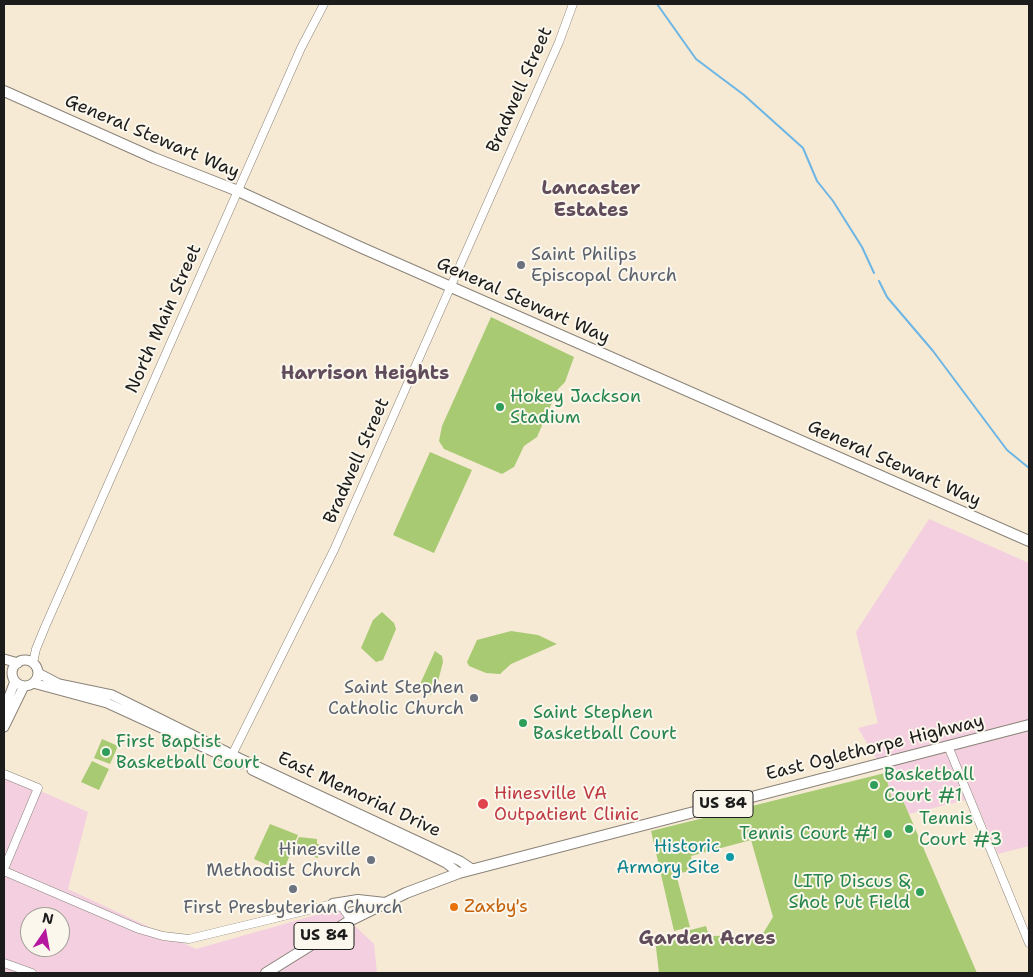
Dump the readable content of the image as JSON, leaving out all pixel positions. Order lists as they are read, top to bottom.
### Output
{
  "streets": {
    "main road": [
      "General Stewart Way",
      "East Oglethorpe Highway",
      "East Memorial Drive",
      "US 84"
    ],
    "street": ["Bradwell Street", "North Main Street"]
  },
  "crossings": [
    ["Bradwell Street", "General Stewart Way"],
    ["Bradwell Street", "East Memorial Drive"],
    ["General Stewart Way", "North Main Street"],
    ["East Oglethorpe Highway", "East Memorial Drive"],
    ["East Oglethorpe Highway", "US 84"]
  ],
  "districts": ["Lancaster Estates", "Harrison Heights", "Garden Acres"],
  "places": [
    "Saint Philips Episcopal Church",
    "Hokey Jackson Stadium",
    "Saint Stephen Catholic Church",
    "Saint Stephen Basketball Court",
    "First Baptist Basketball Court",
    "Basketball Court #1",
    "Hinesville VA Outpatient Clinic",
    "Tennis Court #3",
    "Tennis Court #1",
    "Historic Armory Site",
    "Hinesville Methodist Church",
    "First Presbyterian Church",
    "LITP Discus & Shot Put Field",
    "Zaxby's"
  ],
  "north": "top"
}
